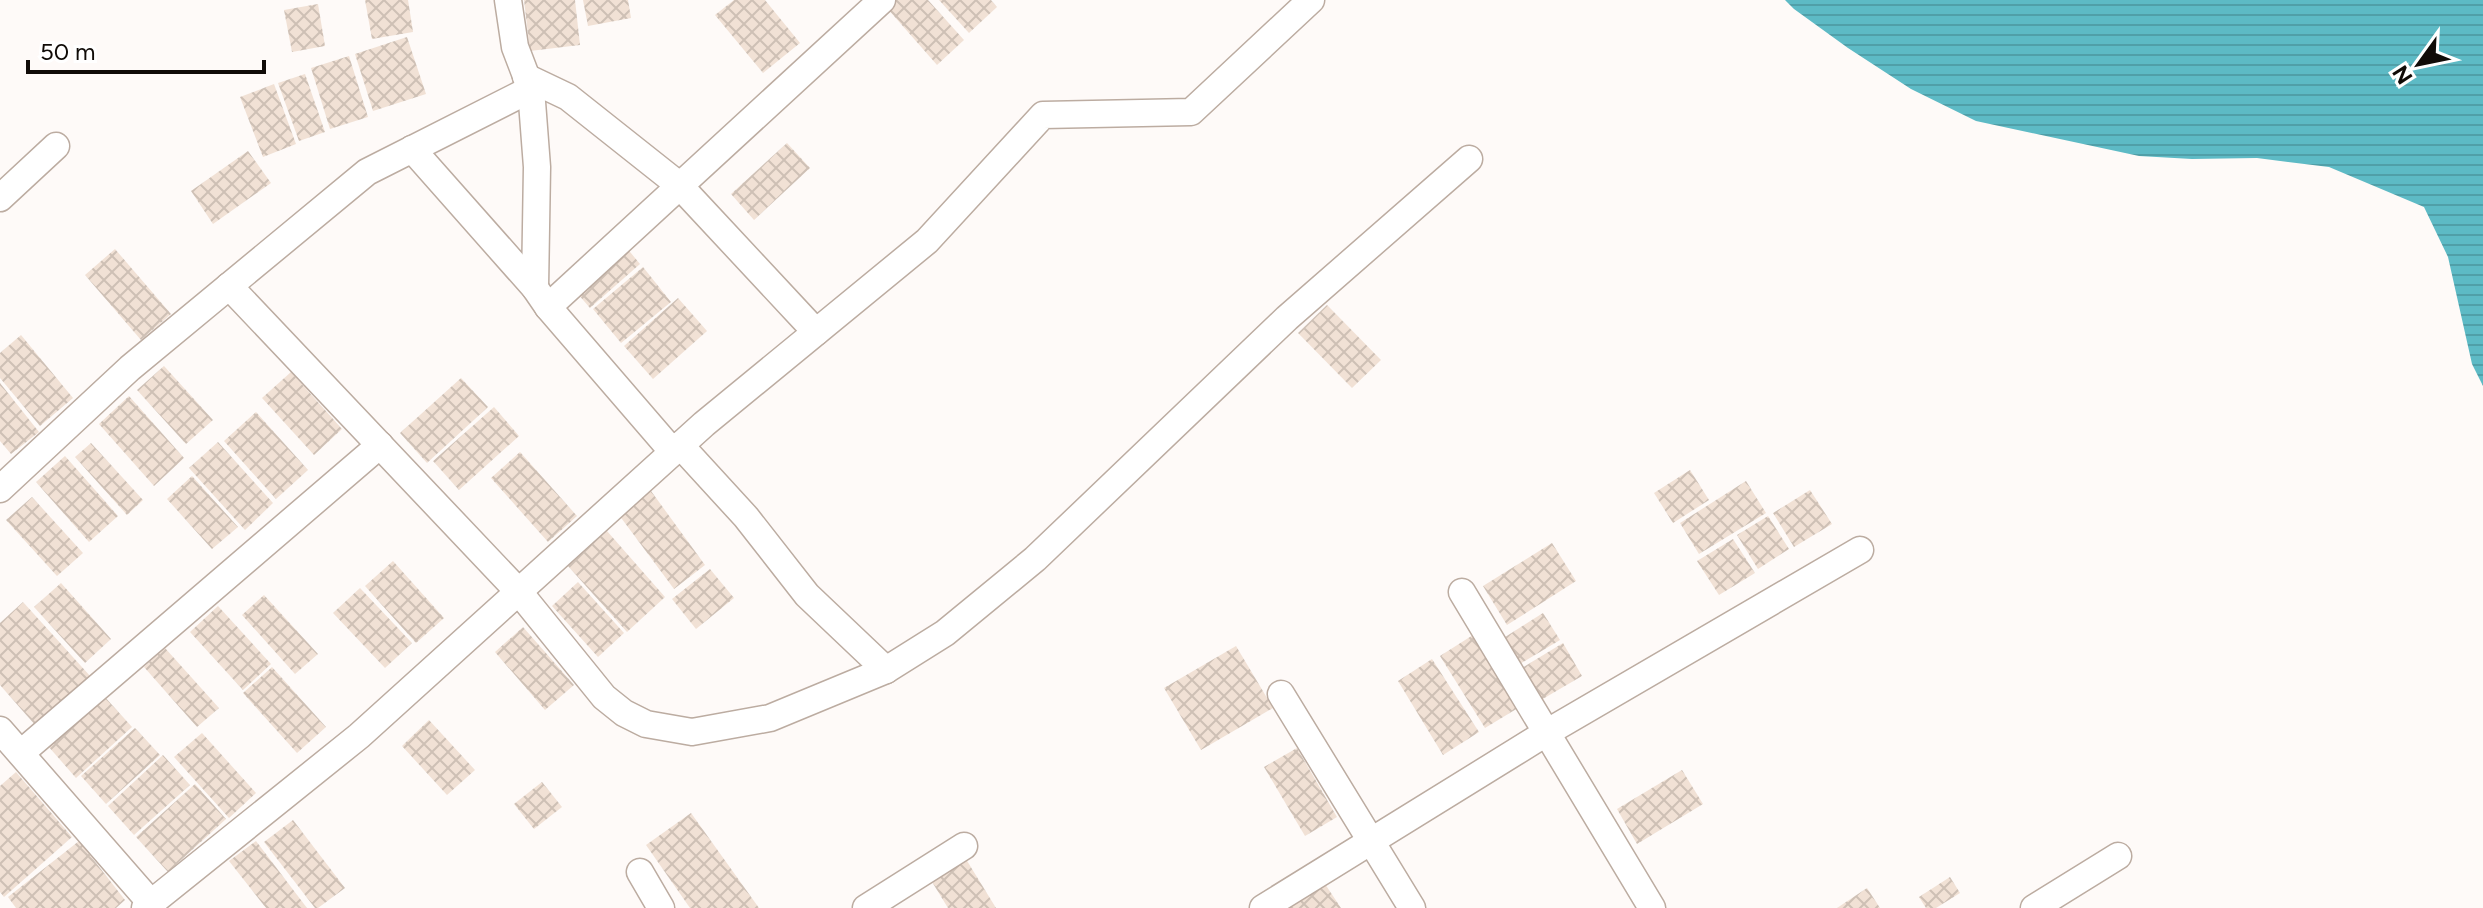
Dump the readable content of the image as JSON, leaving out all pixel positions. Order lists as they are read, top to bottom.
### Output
{
  "scale_bar": "50 m",
  "north": "bottom left"
}
